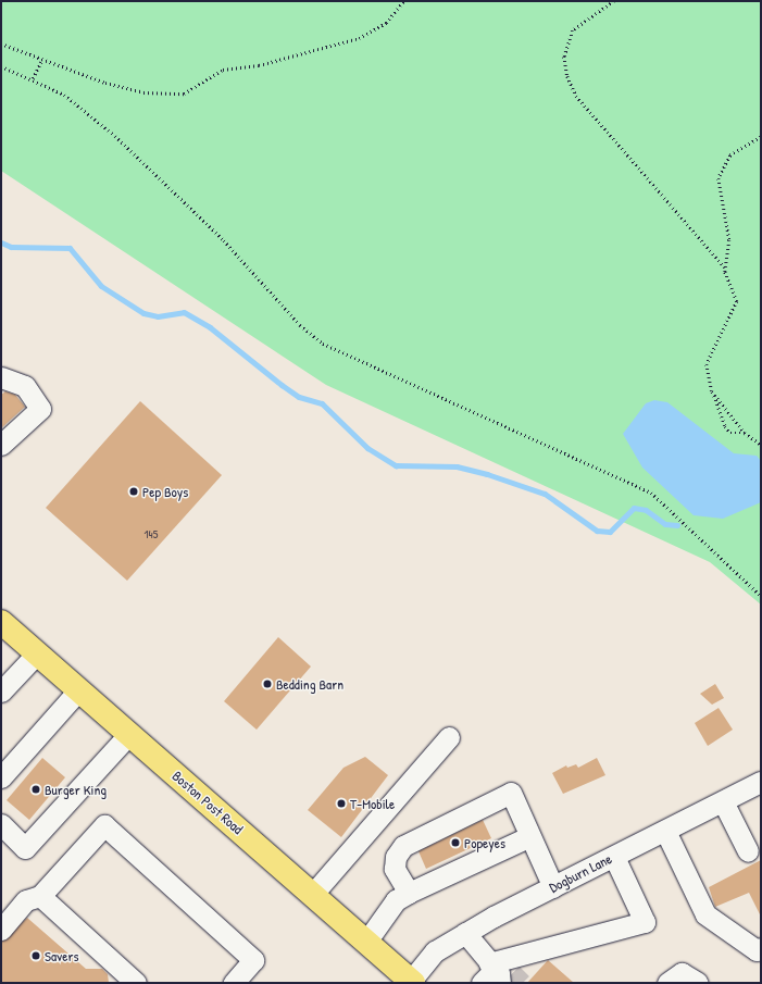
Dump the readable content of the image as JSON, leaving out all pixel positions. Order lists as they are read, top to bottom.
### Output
{
  "streets": {
    "main road": ["Boston Post Road"],
    "street": ["Dogburn Lane"]
  },
  "crossings": [
    ["Boston Post Road", "Dogburn Lane"]
  ],
  "places": [
    "Pep Boys",
    "Bedding Barn",
    "Burger King",
    "T-Mobile",
    "Popeyes",
    "Savers"
  ],
  "house_numbers": ["145"]
}
